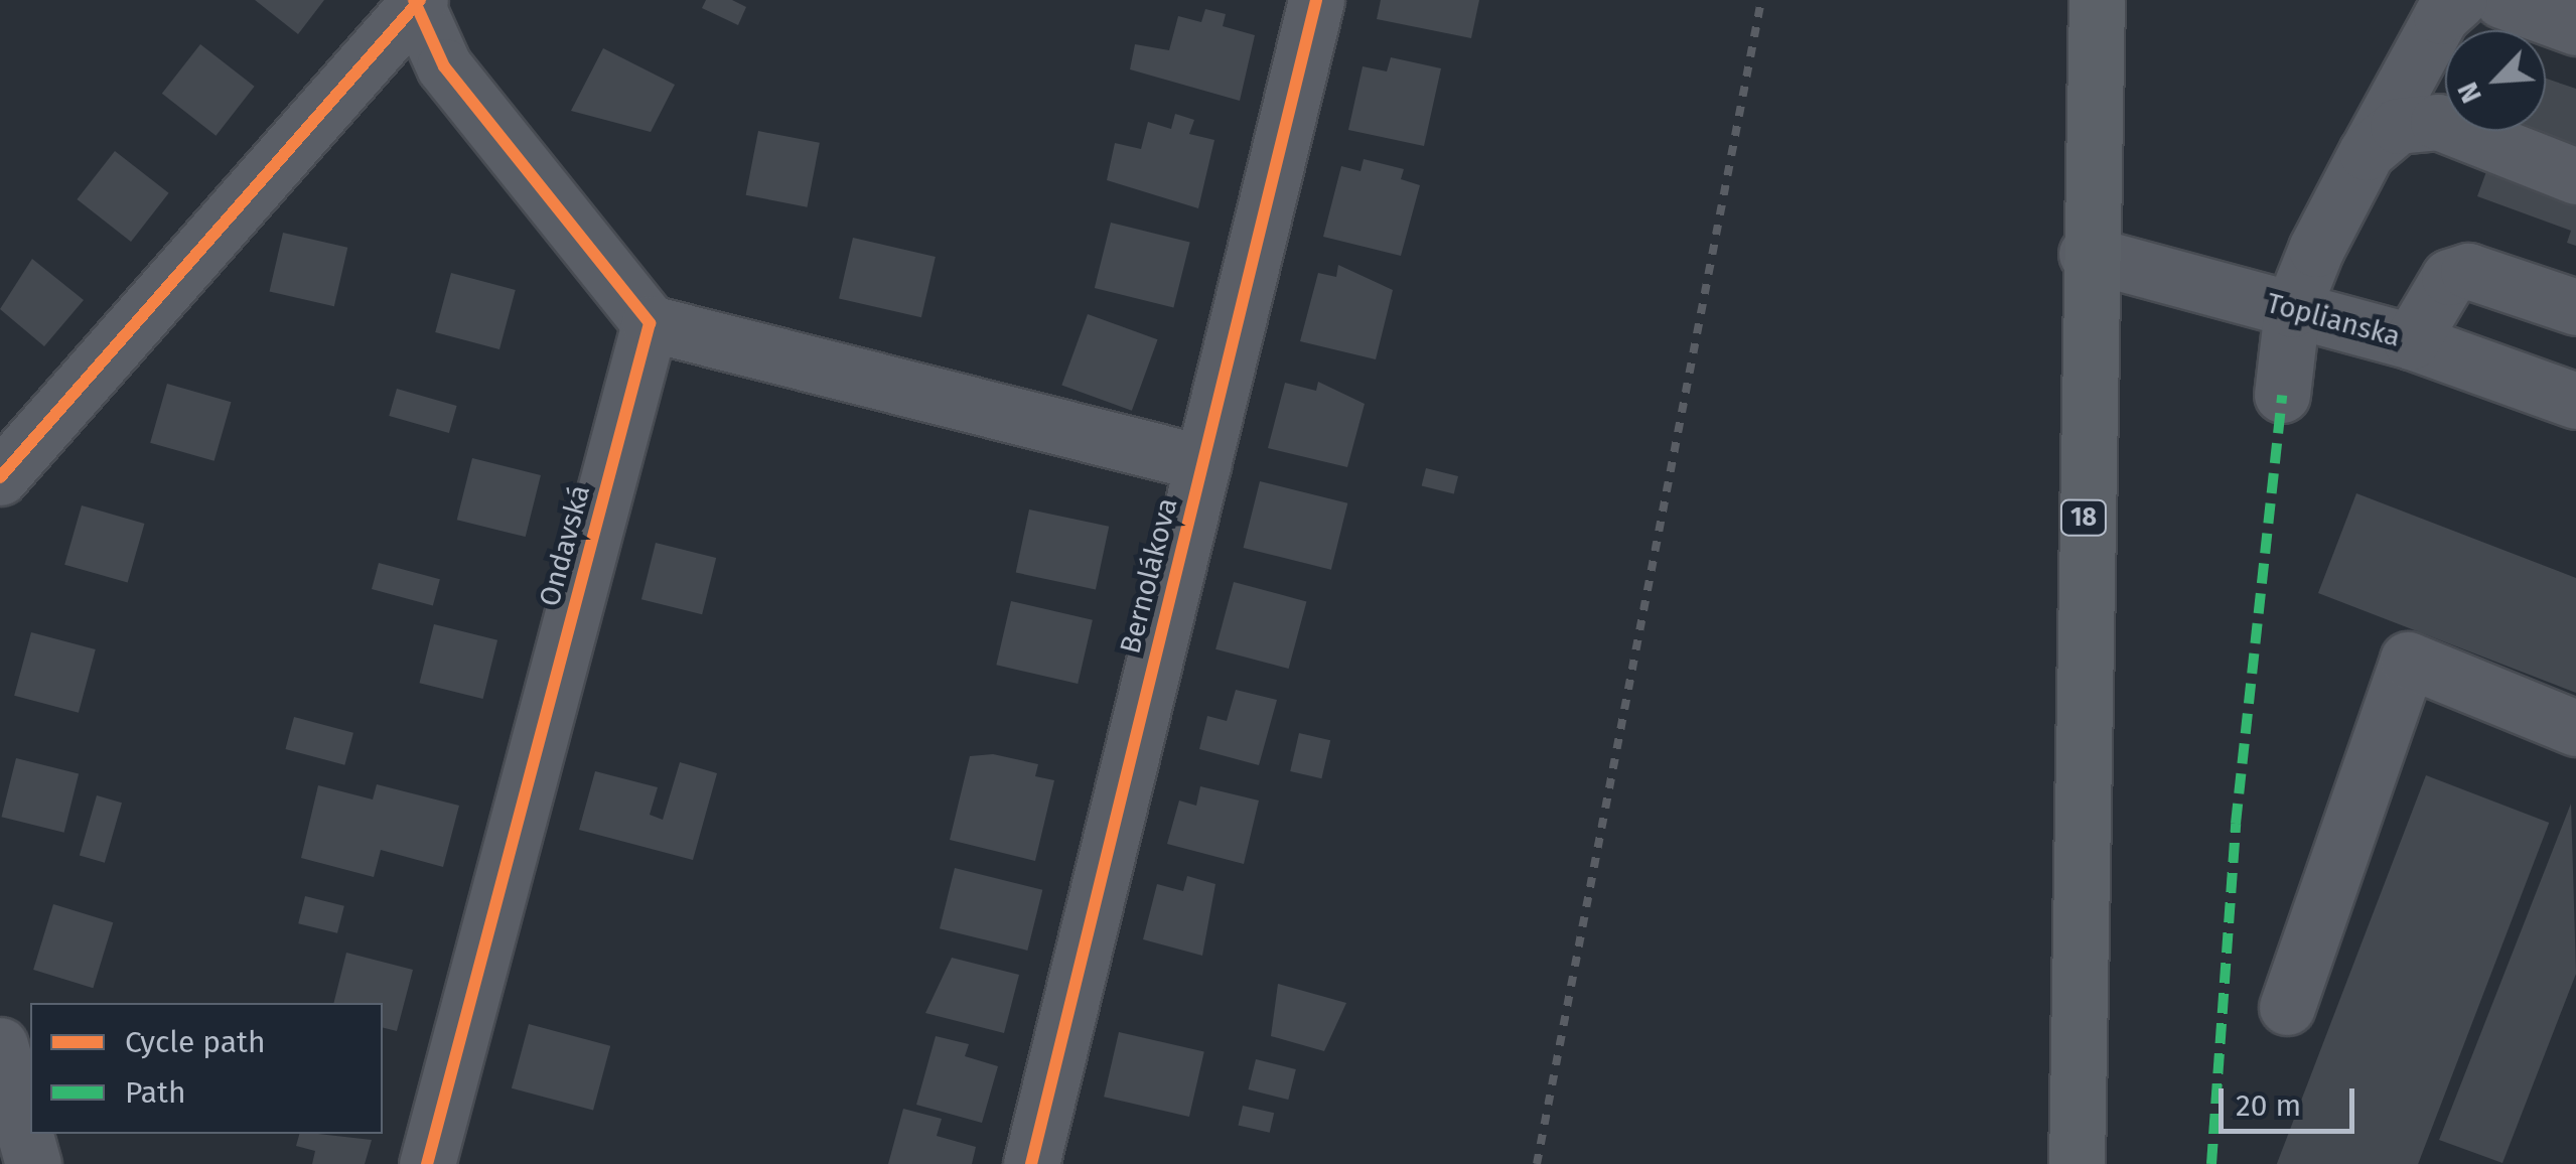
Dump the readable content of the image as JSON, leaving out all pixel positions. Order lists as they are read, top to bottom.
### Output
{
  "streets": {
    "main road": ["18"],
    "street": ["Toplianska", "Ondavská", "Bernolákova"]
  },
  "crossings": [
    ["Toplianska", "18"]
  ],
  "legend": ["Cycle path", "Path"],
  "scale_bar": "20 m",
  "north": "bottom left"
}
